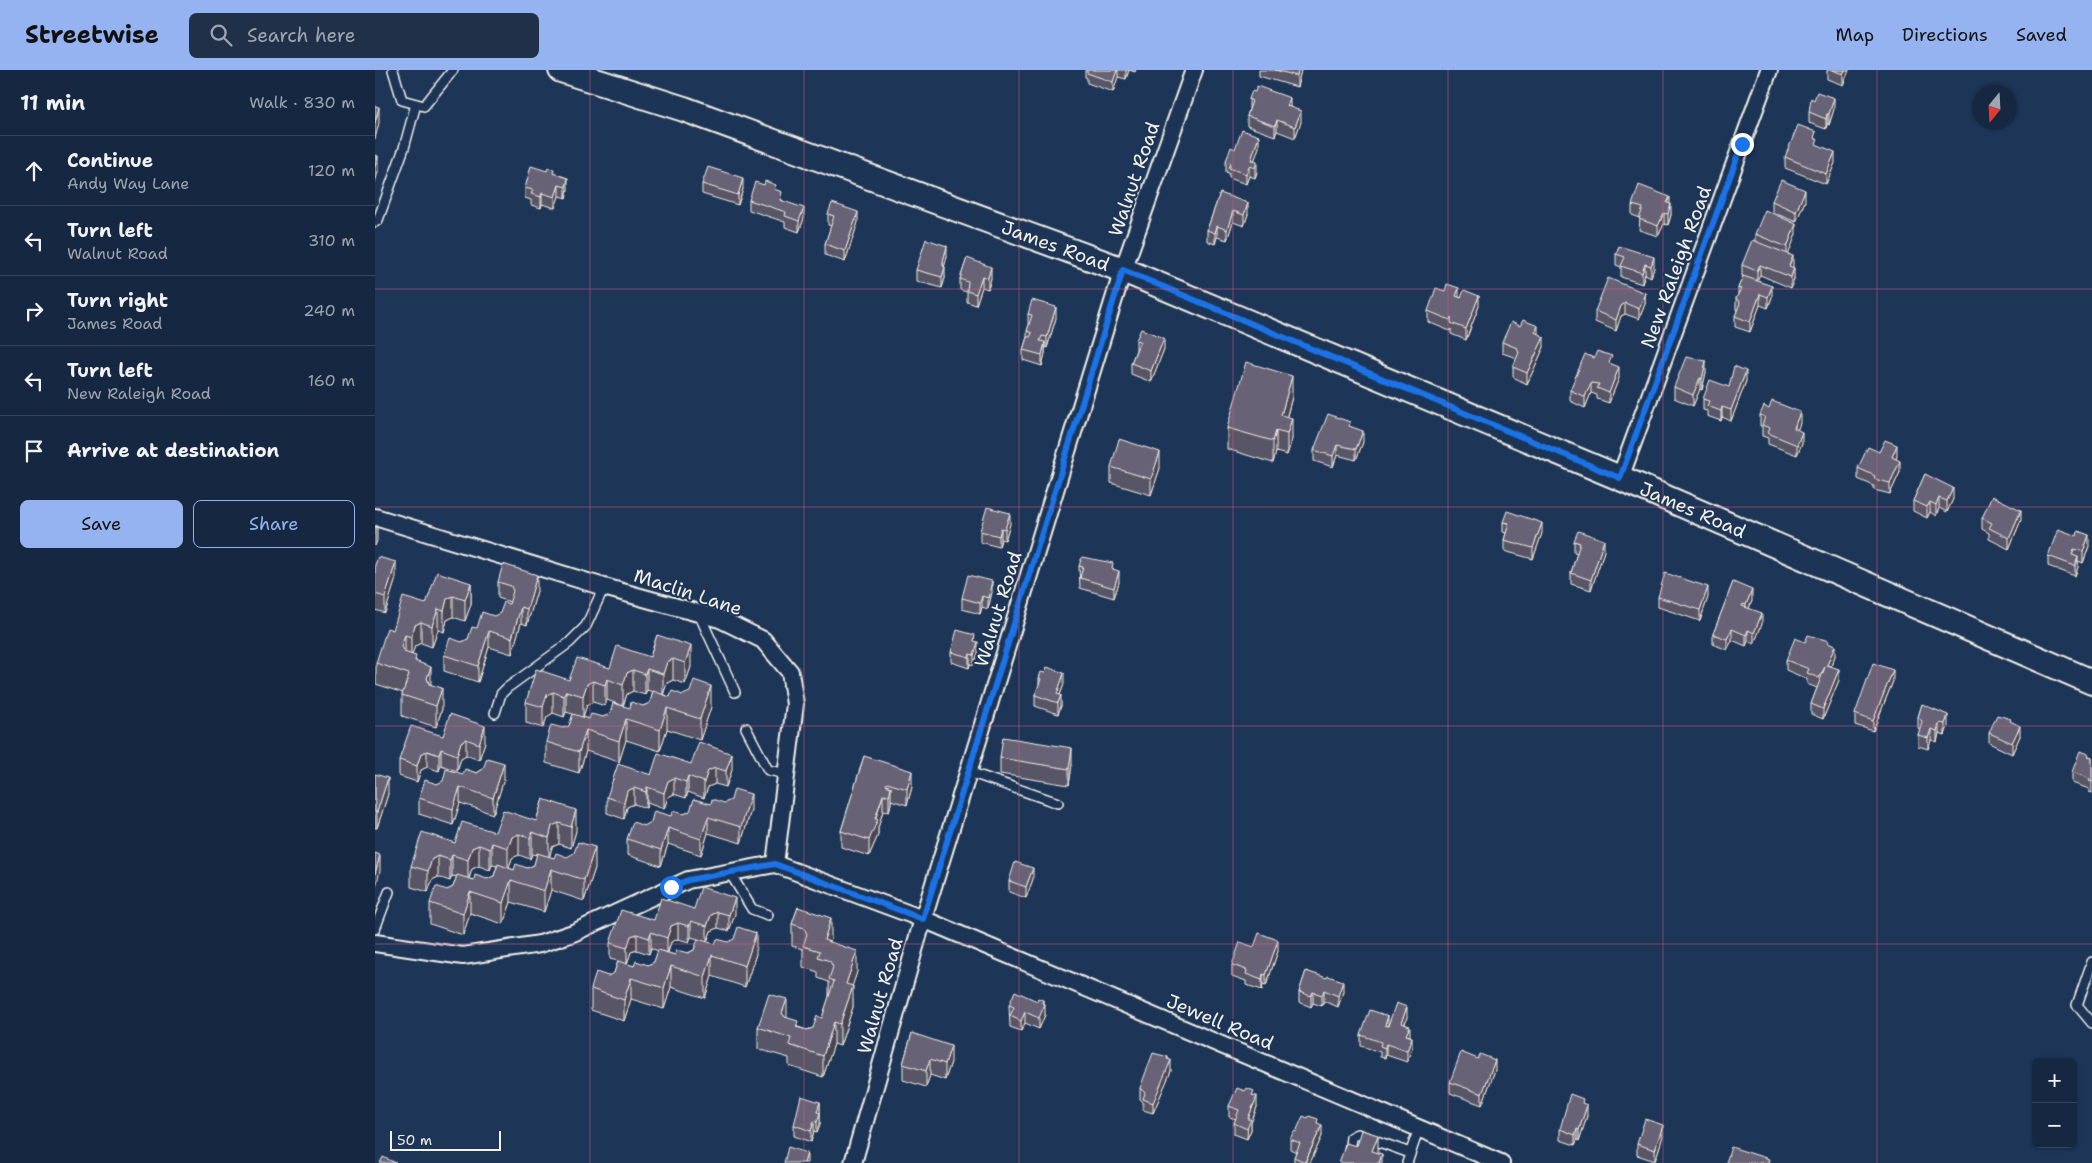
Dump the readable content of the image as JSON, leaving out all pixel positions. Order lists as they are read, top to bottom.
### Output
{
  "streets": {
    "main road": ["James Road"],
    "street": [
      "Walnut Road",
      "New Raleigh Road",
      "Maclin Lane",
      "Jewell Road"
    ]
  },
  "crossings": [
    ["Walnut Road", "James Road"],
    ["Walnut Road", "Jewell Road"],
    ["James Road", "New Raleigh Road"],
    ["Maclin Lane", "Jewell Road"]
  ],
  "scale_bar": "50 m",
  "north": "bottom",
  "page": {
    "header": "Streetwise",
    "search": "Search here",
    "nav": ["Map", "Directions", "Saved"],
    "heading": ["11 min", "Walk · 830 m"],
    "list": [
      ["Continue", "Andy Way Lane", "120 m"],
      ["Turn left", "Walnut Road", "310 m"],
      ["Turn right", "James Road", "240 m"],
      ["Turn left", "New Raleigh Road", "160 m"],
      "Arrive at destination"
    ],
    "buttons": ["Save", "Share"],
    "map_buttons": ["+", "−"],
    "scale": "50 m"
  }
}
